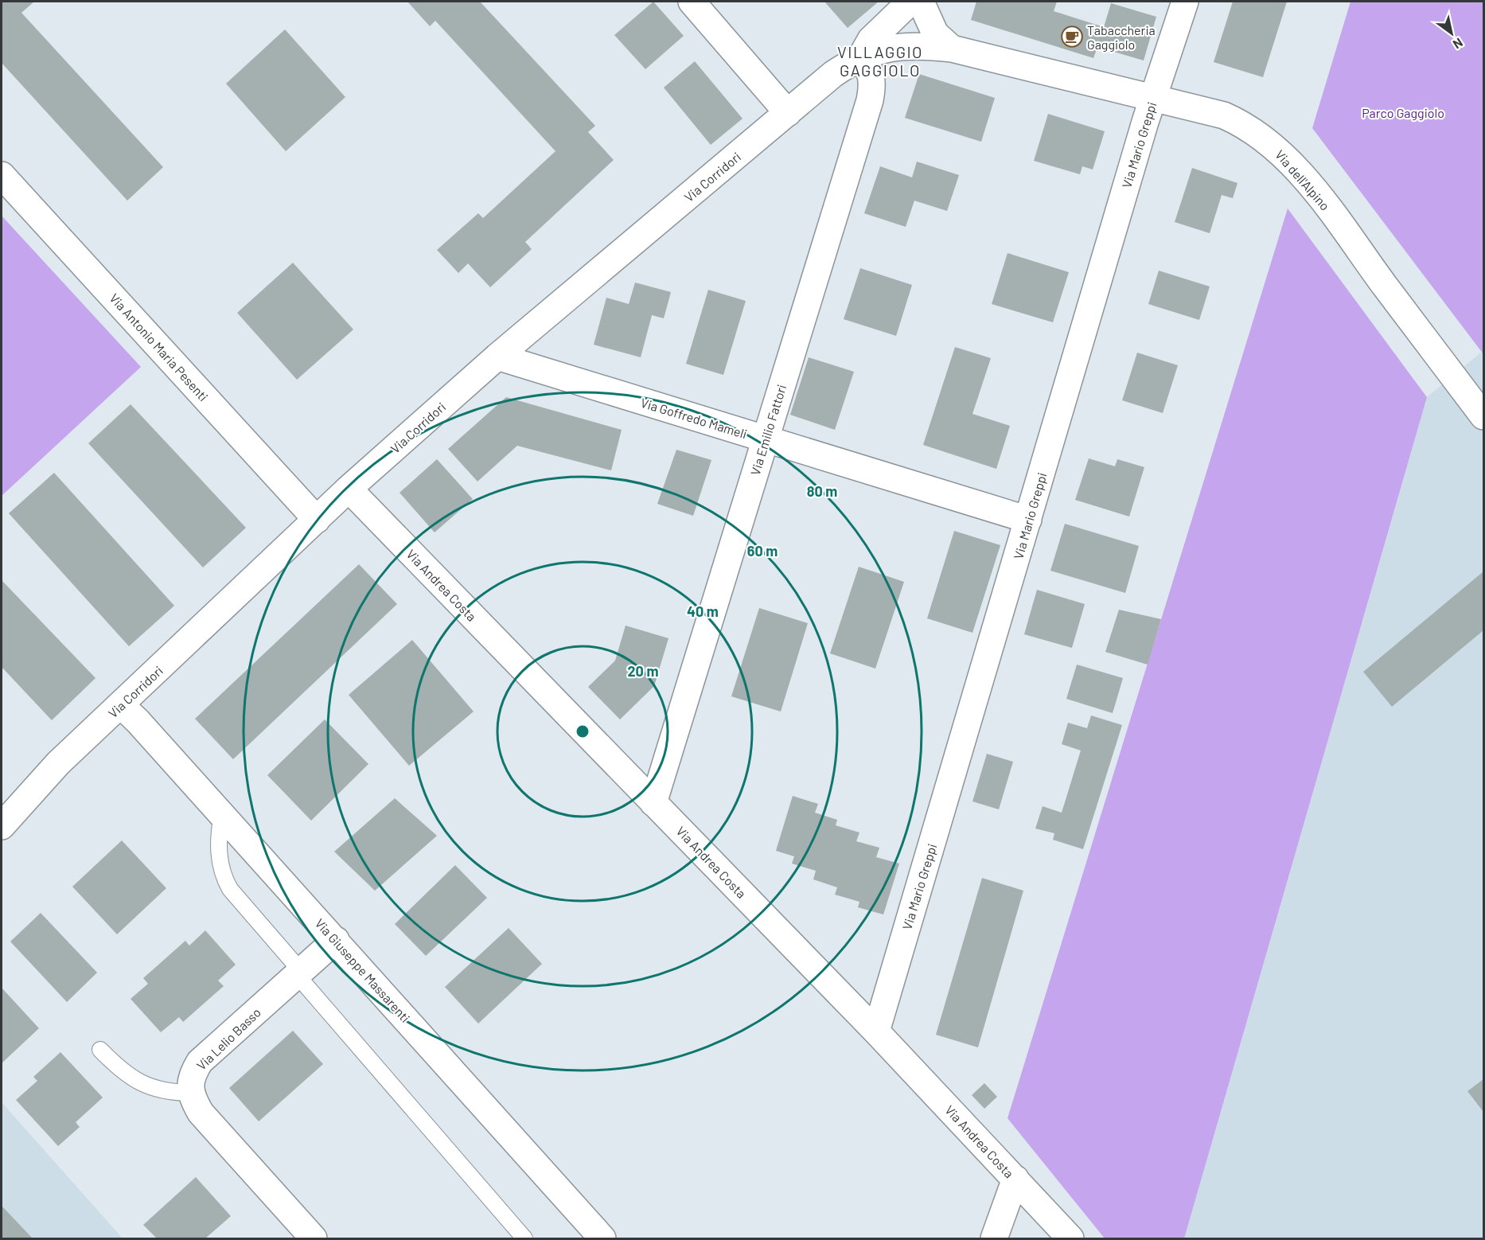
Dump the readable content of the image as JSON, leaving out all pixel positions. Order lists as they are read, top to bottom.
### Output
{
  "streets": {
    "street": [
      "Via Mario Greppi",
      "Via Corridori",
      "Via dell'Alpino",
      "Via Antonio Maria Pesenti",
      "Via Goffredo Mameli",
      "Via Emilio Fattori",
      "Via Andrea Costa",
      "Via Giuseppe Massarenti",
      "Via Lelio Basso"
    ]
  },
  "crossings": [
    ["Via Mario Greppi", "Via dell'Alpino"],
    ["Via Mario Greppi", "Via Goffredo Mameli"],
    ["Via Mario Greppi", "Via Andrea Costa"],
    ["Via Corridori", "Via dell'Alpino"],
    ["Via Corridori", "Via Antonio Maria Pesenti"],
    ["Via Corridori", "Via Goffredo Mameli"],
    ["Via Corridori", "Via Emilio Fattori"],
    ["Via Corridori", "Via Andrea Costa"],
    ["Via Corridori", "Via Giuseppe Massarenti"],
    ["Via dell'Alpino", "Via Emilio Fattori"],
    ["Via Goffredo Mameli", "Via Emilio Fattori"],
    ["Via Emilio Fattori", "Via Andrea Costa"],
    ["Via Giuseppe Massarenti", "Via Lelio Basso"]
  ],
  "districts": ["VILLAGGIO GAGGIOLO"],
  "parks": ["Parco Gaggiolo"],
  "places": {
    "cafe": ["Tabaccheria Gaggiolo"]
  },
  "north": "bottom right",
  "rings": [
    "80 m",
    "60 m",
    "40 m",
    "20 m"
  ]
}
